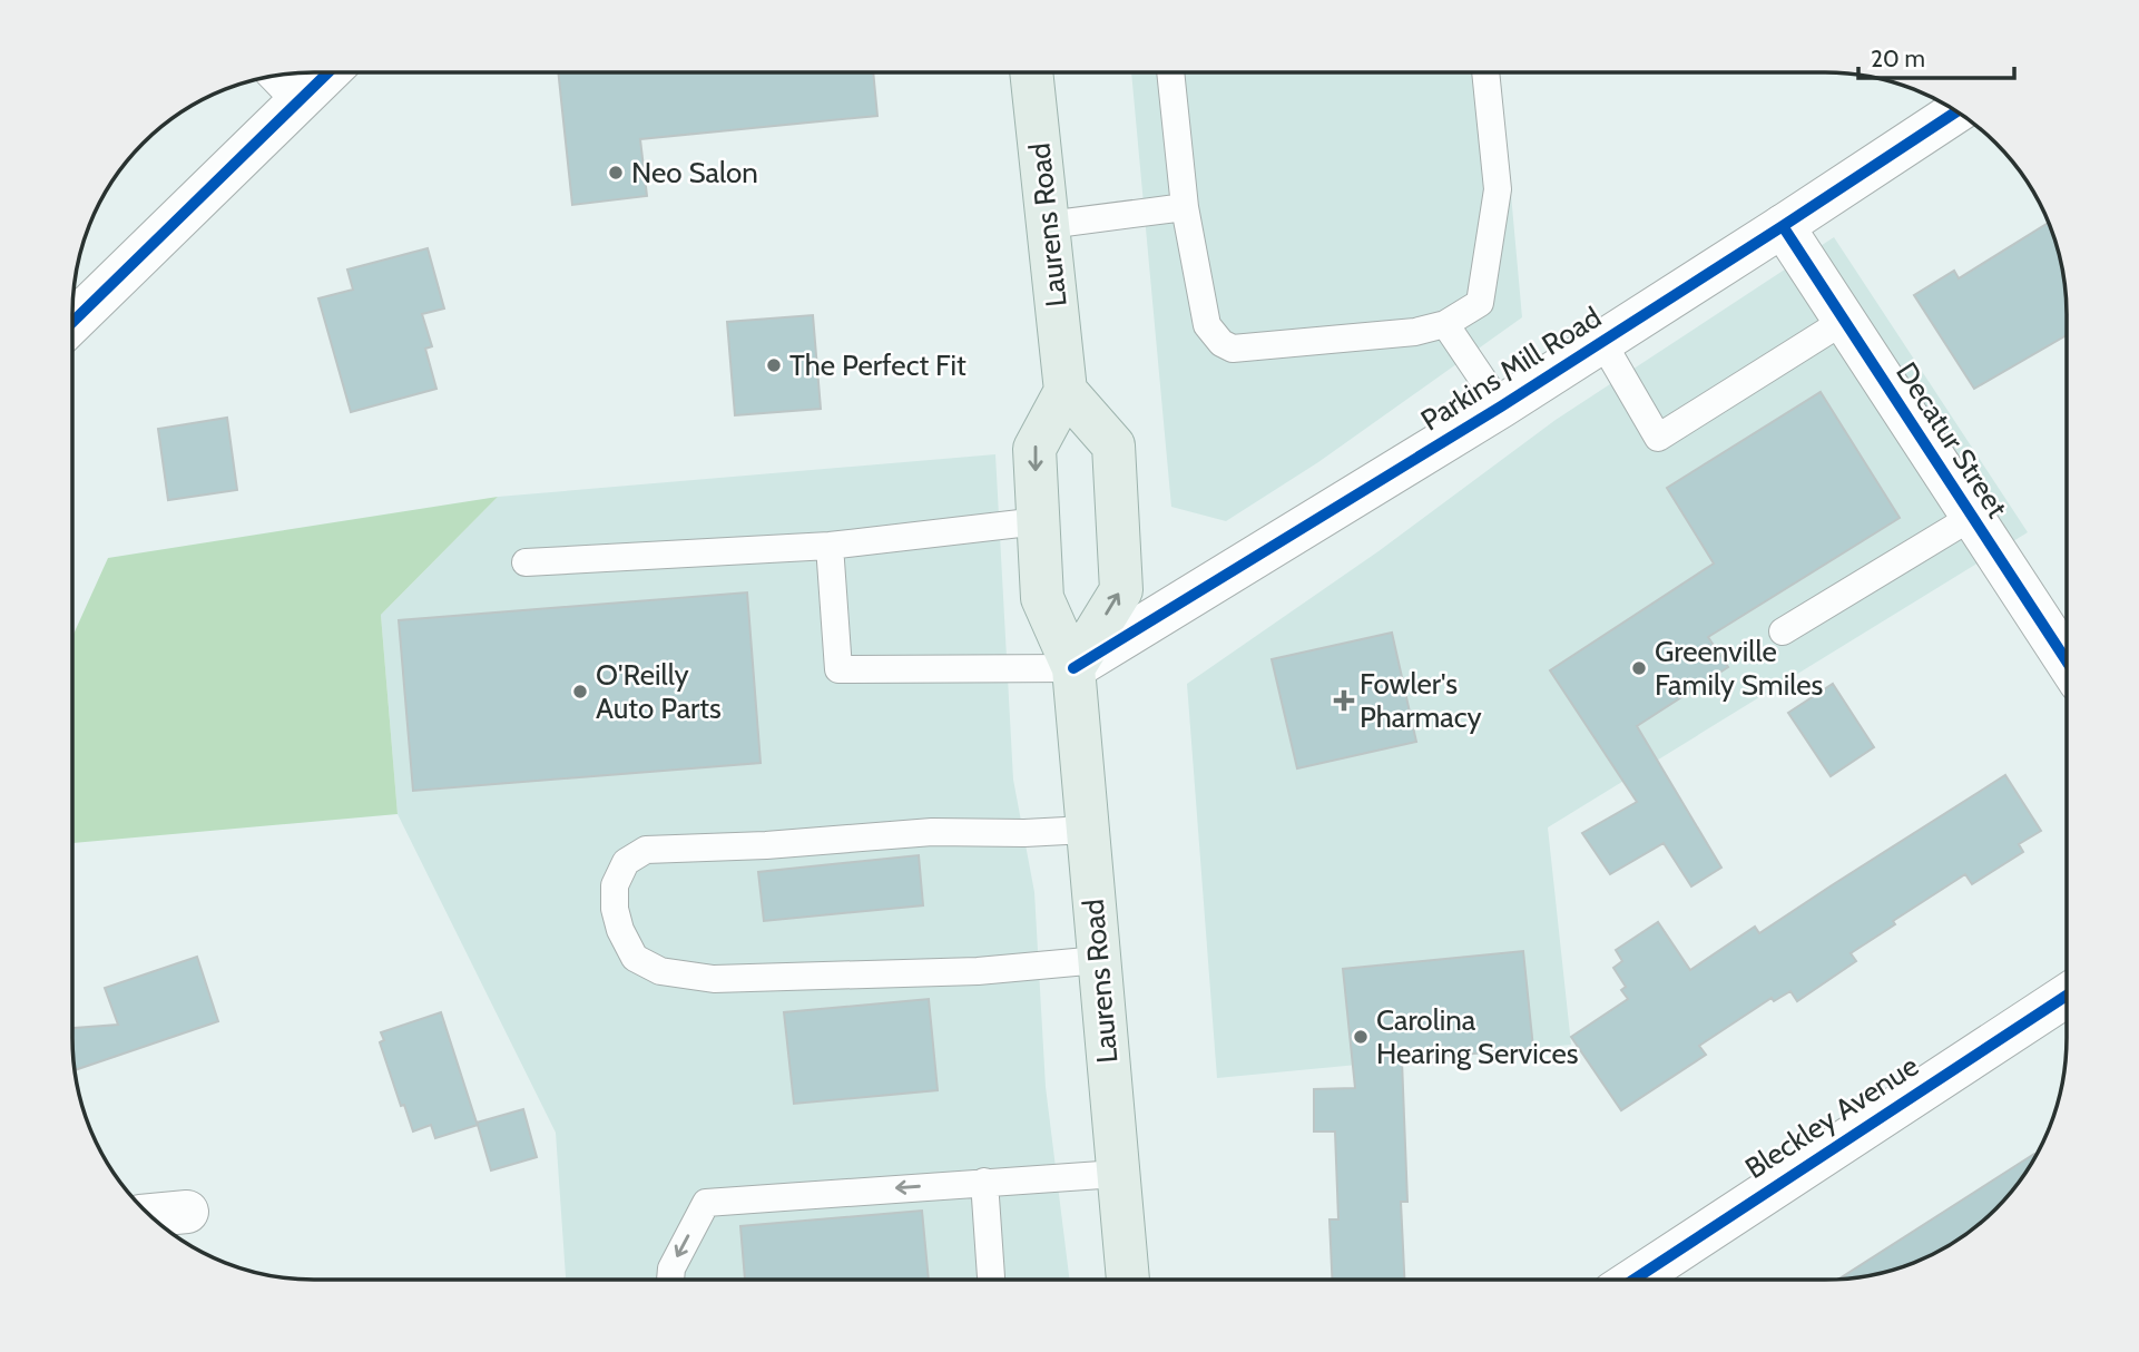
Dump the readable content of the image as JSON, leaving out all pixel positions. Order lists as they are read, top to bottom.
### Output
{
  "streets": {
    "main road": ["Laurens Road"],
    "street": ["Parkins Mill Road", "Decatur Street", "Bleckley Avenue"]
  },
  "crossings": [
    ["Laurens Road", "Parkins Mill Road"],
    ["Parkins Mill Road", "Decatur Street"]
  ],
  "places": {
    "other": [
      "Neo Salon",
      "The Perfect Fit",
      "Greenville Family Smiles",
      "O'Reilly Auto Parts",
      "Carolina Hearing Services"
    ],
    "health": ["Fowler's Pharmacy"]
  },
  "scale_bar": "20 m"
}
